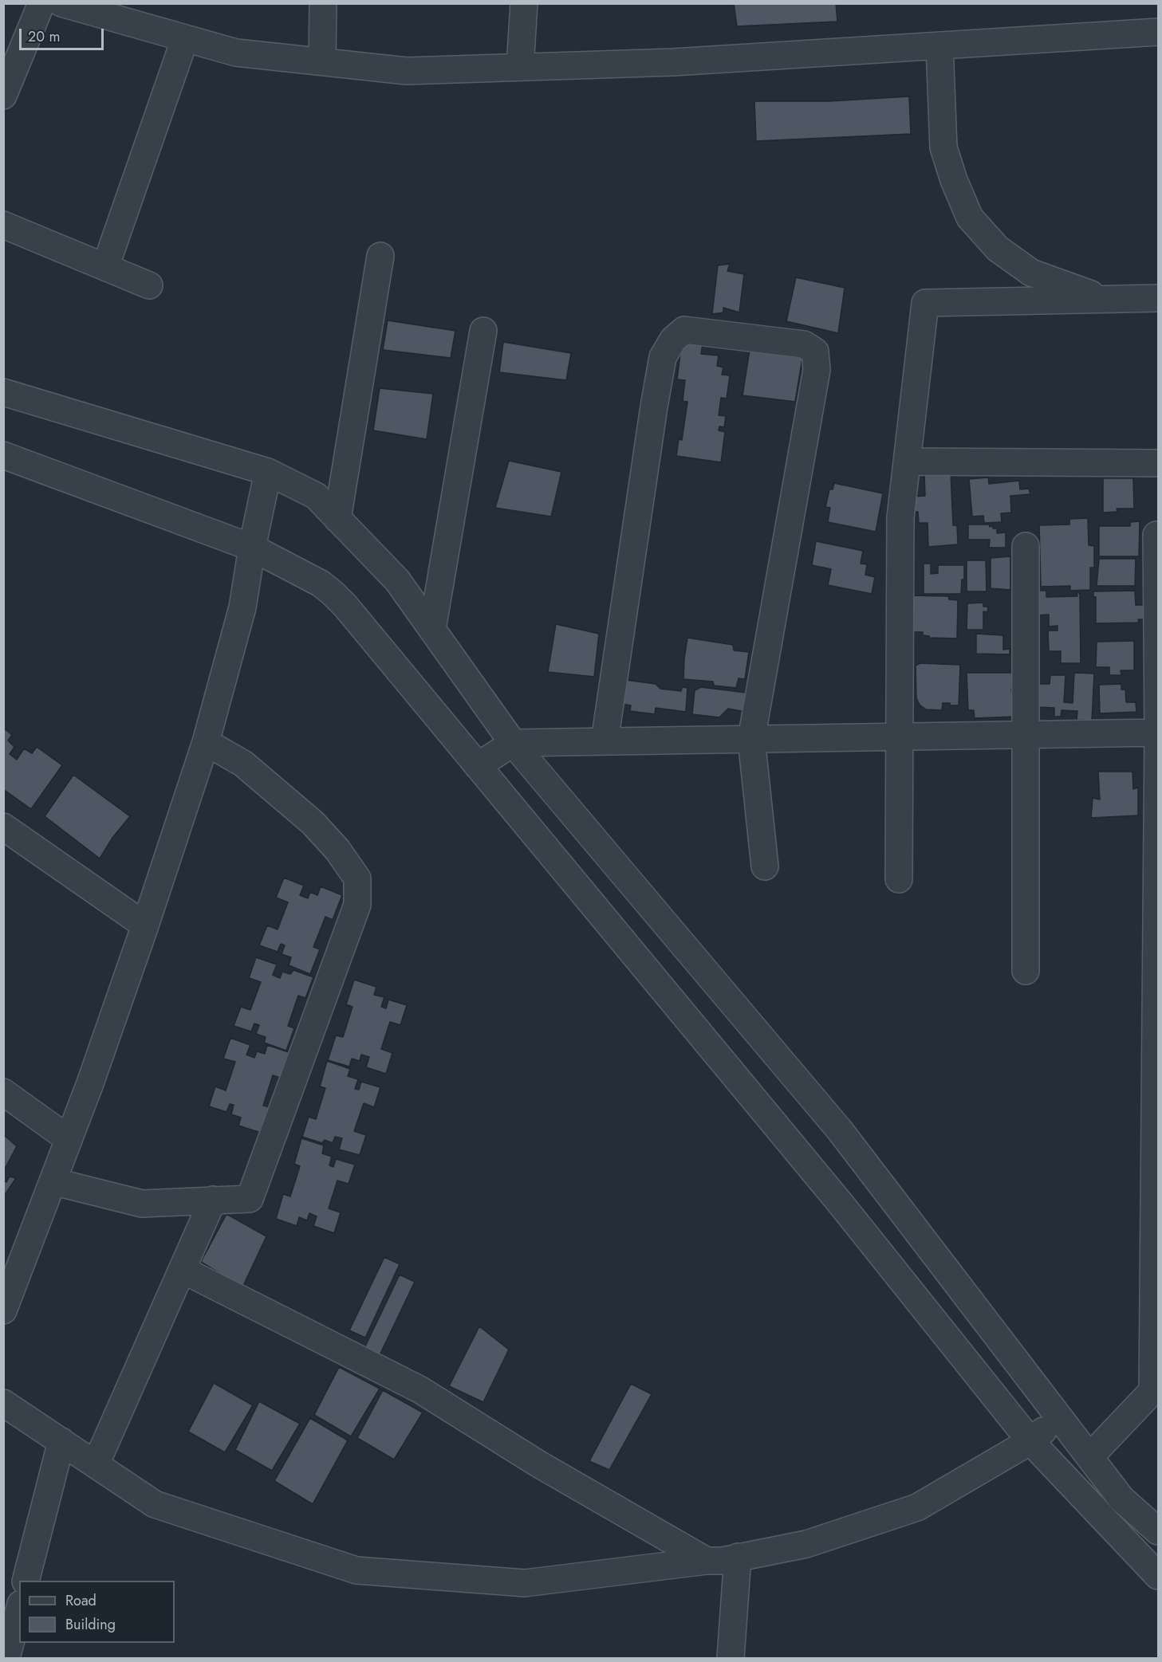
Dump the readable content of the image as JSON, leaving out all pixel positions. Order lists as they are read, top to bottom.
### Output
{
  "legend": ["Road", "Building"],
  "scale_bar": "20 m"
}
